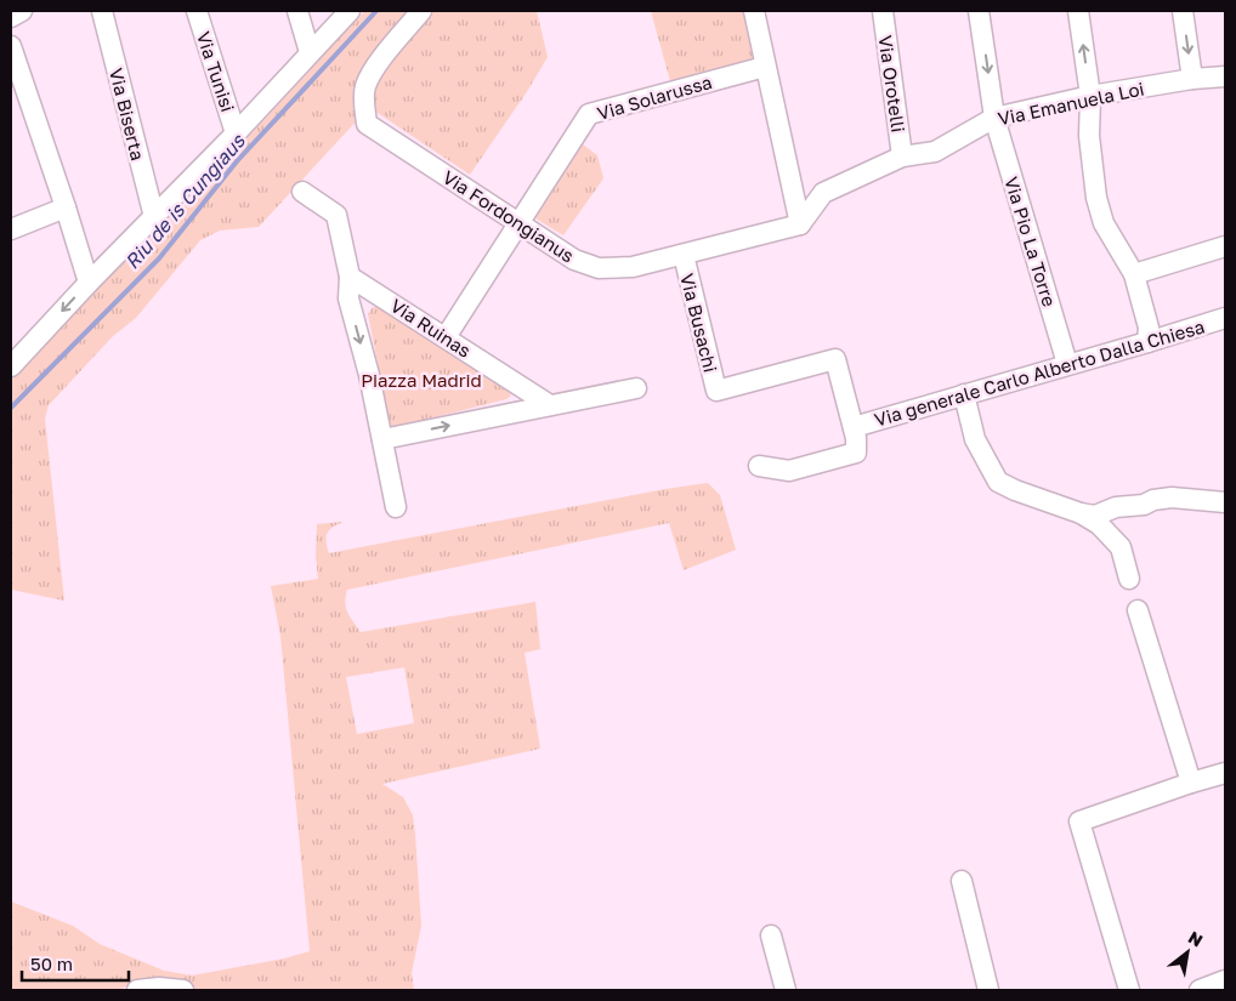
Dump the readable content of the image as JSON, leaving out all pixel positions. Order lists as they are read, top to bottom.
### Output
{
  "streets": {
    "street": [
      "Via Tunisi",
      "Via Orotelli",
      "Via Solarussa",
      "Via Emanuela Loi",
      "Via Biserta",
      "Via Fordongianus",
      "Via Pio La Torre",
      "Via Busachi",
      "Via Ruinas",
      "Via generale Carlo Alberto Dalla Chiesa"
    ]
  },
  "crossings": [
    ["Via Orotelli", "Via Emanuela Loi"],
    ["Via Solarussa", "Via Fordongianus"],
    ["Via Solarussa", "Via Ruinas"],
    ["Via Emanuela Loi", "Via Fordongianus"],
    ["Via Emanuela Loi", "Via Pio La Torre"],
    ["Via Fordongianus", "Via Busachi"],
    ["Via Pio La Torre", "Via generale Carlo Alberto Dalla Chiesa"],
    ["Via Busachi", "Via generale Carlo Alberto Dalla Chiesa"]
  ],
  "water": ["Riu de is Cungiaus"],
  "parks": ["Piazza Madrid"],
  "scale_bar": "50 m",
  "north": "top right"
}
